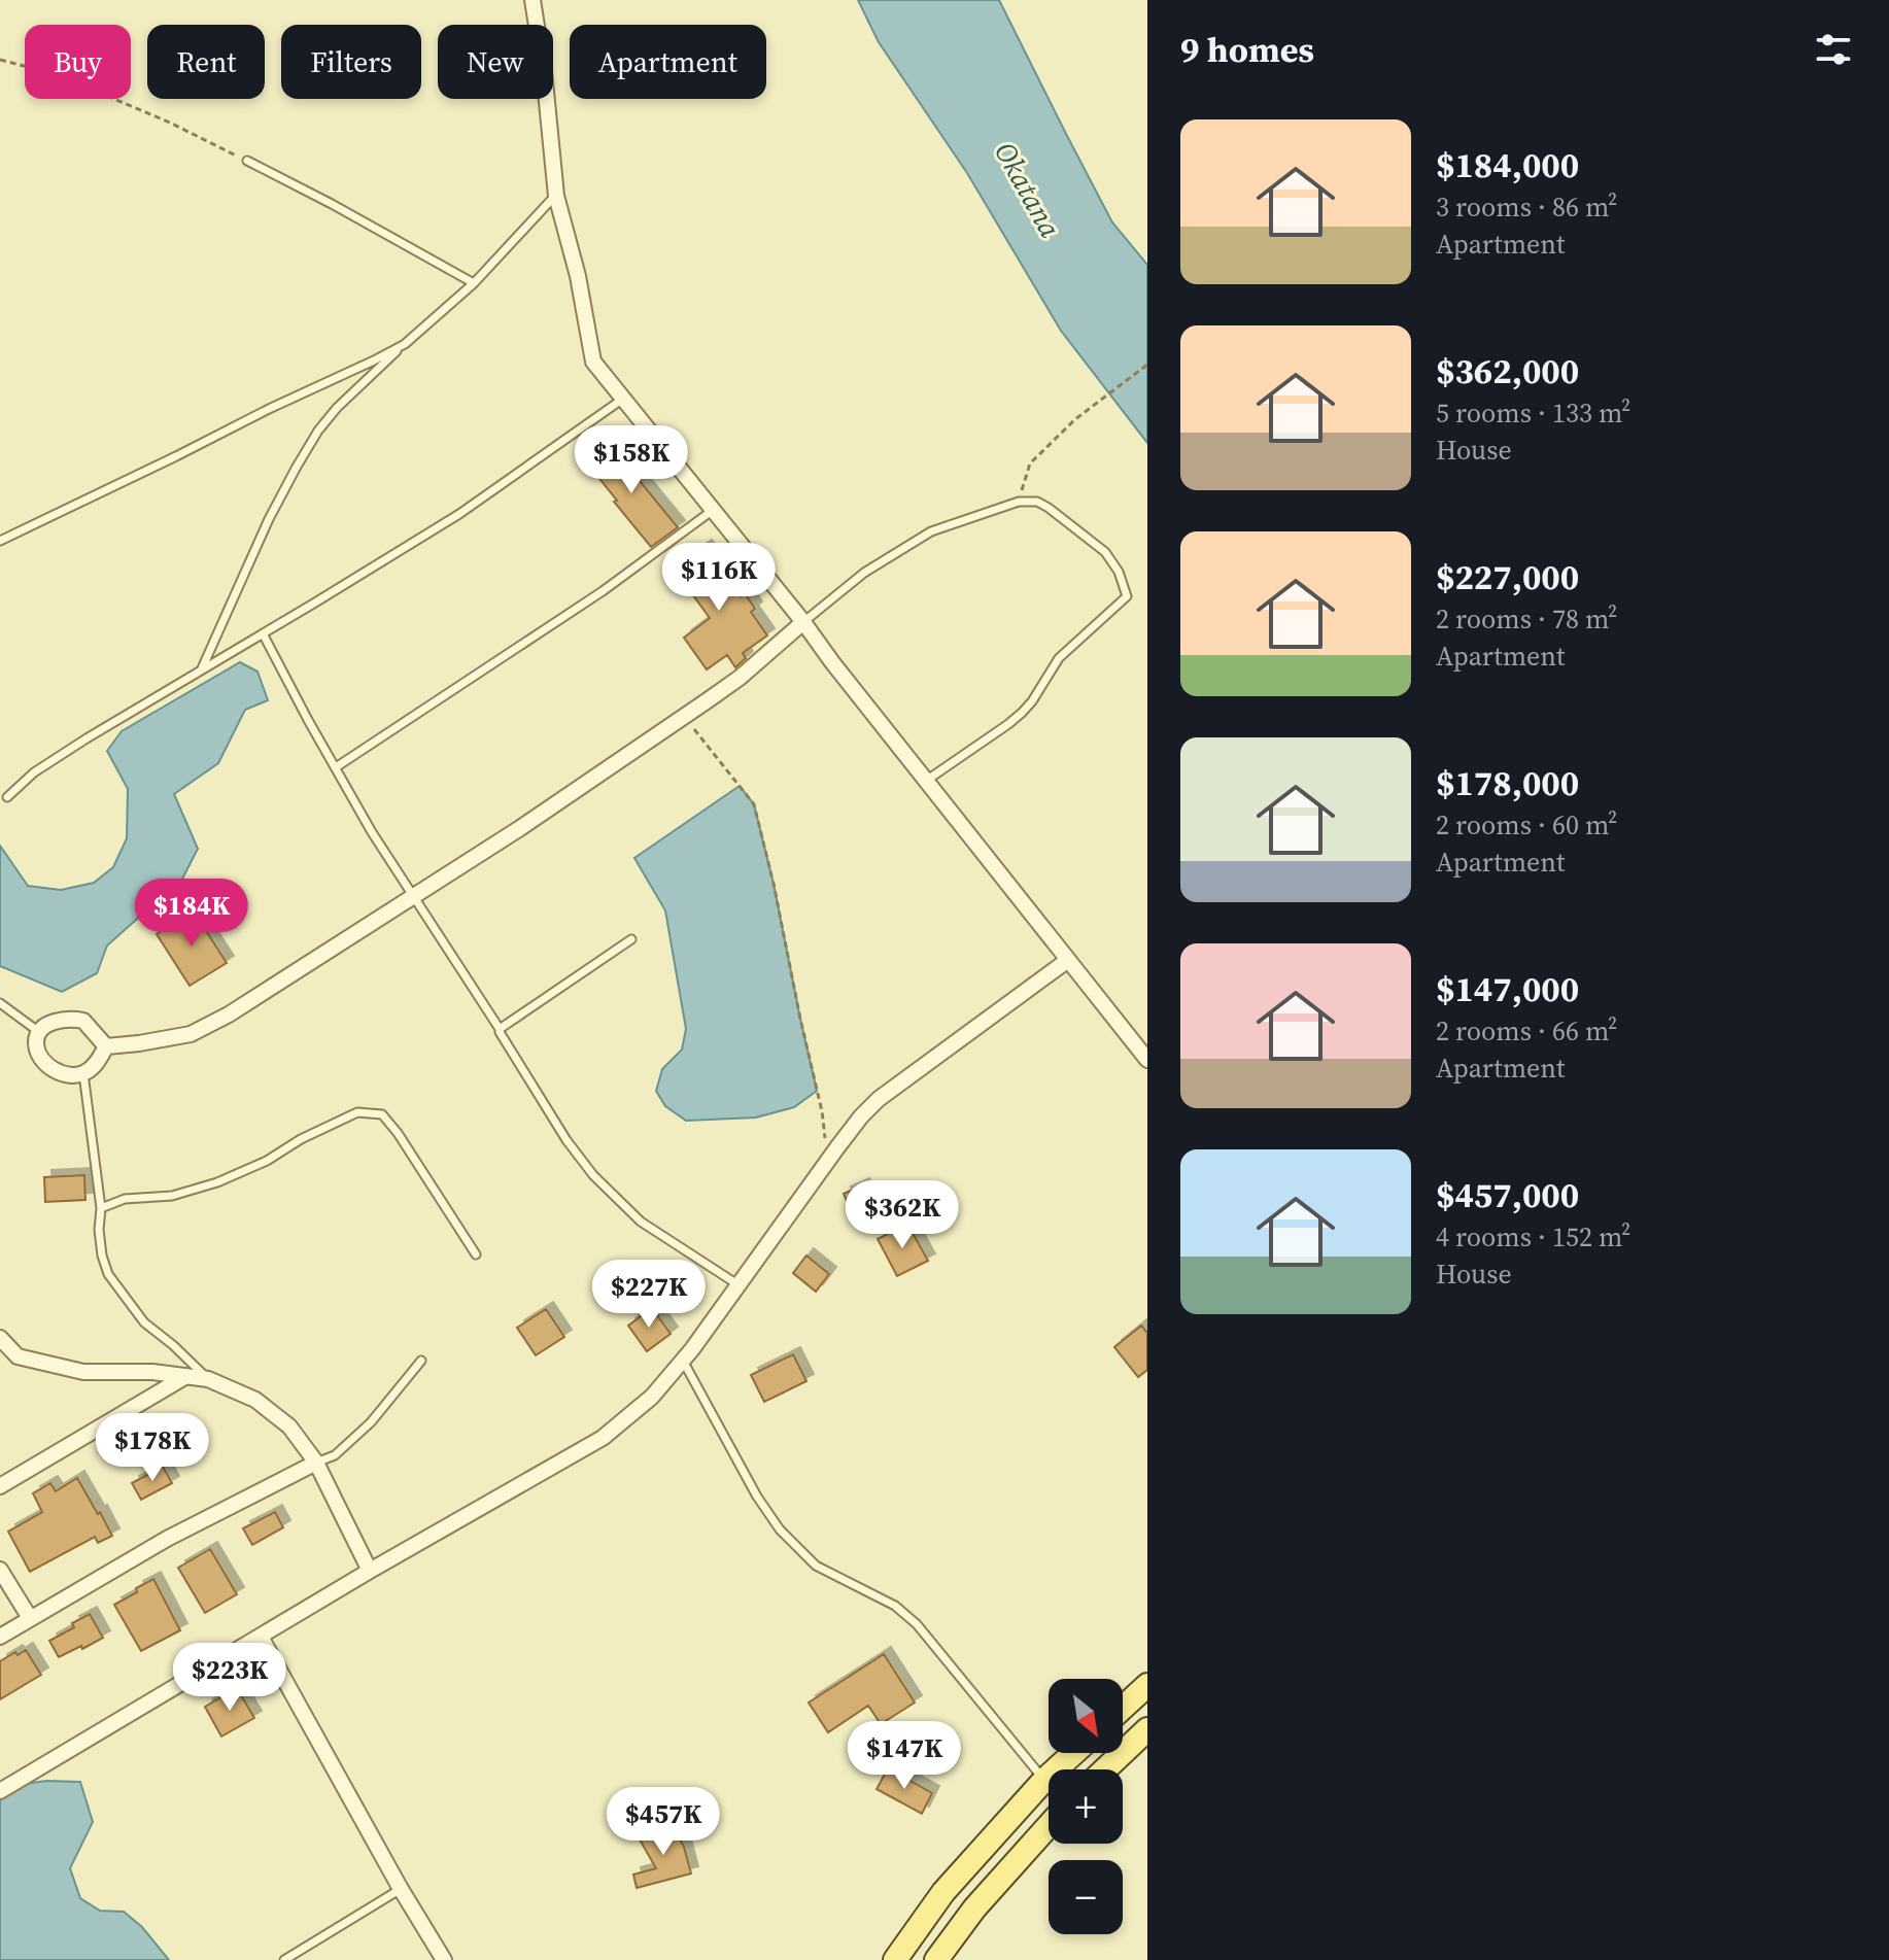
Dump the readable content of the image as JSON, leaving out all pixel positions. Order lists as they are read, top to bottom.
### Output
{
  "water": ["Okatana"],
  "north": "bottom right",
  "page": {
    "heading": "9 homes",
    "chip": [
      "Buy",
      "Rent",
      "Filters",
      "New",
      "Apartment"
    ],
    "list": [
      {
        "name": "$184,000",
        "note": "3 rooms · 86 m² · Apartment"
      },
      {
        "name": "$362,000",
        "note": "5 rooms · 133 m² · House"
      },
      {
        "name": "$227,000",
        "note": "2 rooms · 78 m² · Apartment"
      },
      {
        "name": "$178,000",
        "note": "2 rooms · 60 m² · Apartment"
      },
      {
        "name": "$147,000",
        "note": "2 rooms · 66 m² · Apartment"
      },
      {
        "name": "$457,000",
        "note": "4 rooms · 152 m² · House"
      }
    ],
    "price": [
      "$158K",
      "$116K",
      "$184K",
      "$362K",
      "$227K",
      "$178K",
      "$223K",
      "$147K",
      "$457K"
    ],
    "map_buttons": ["+", "−"]
  }
}
